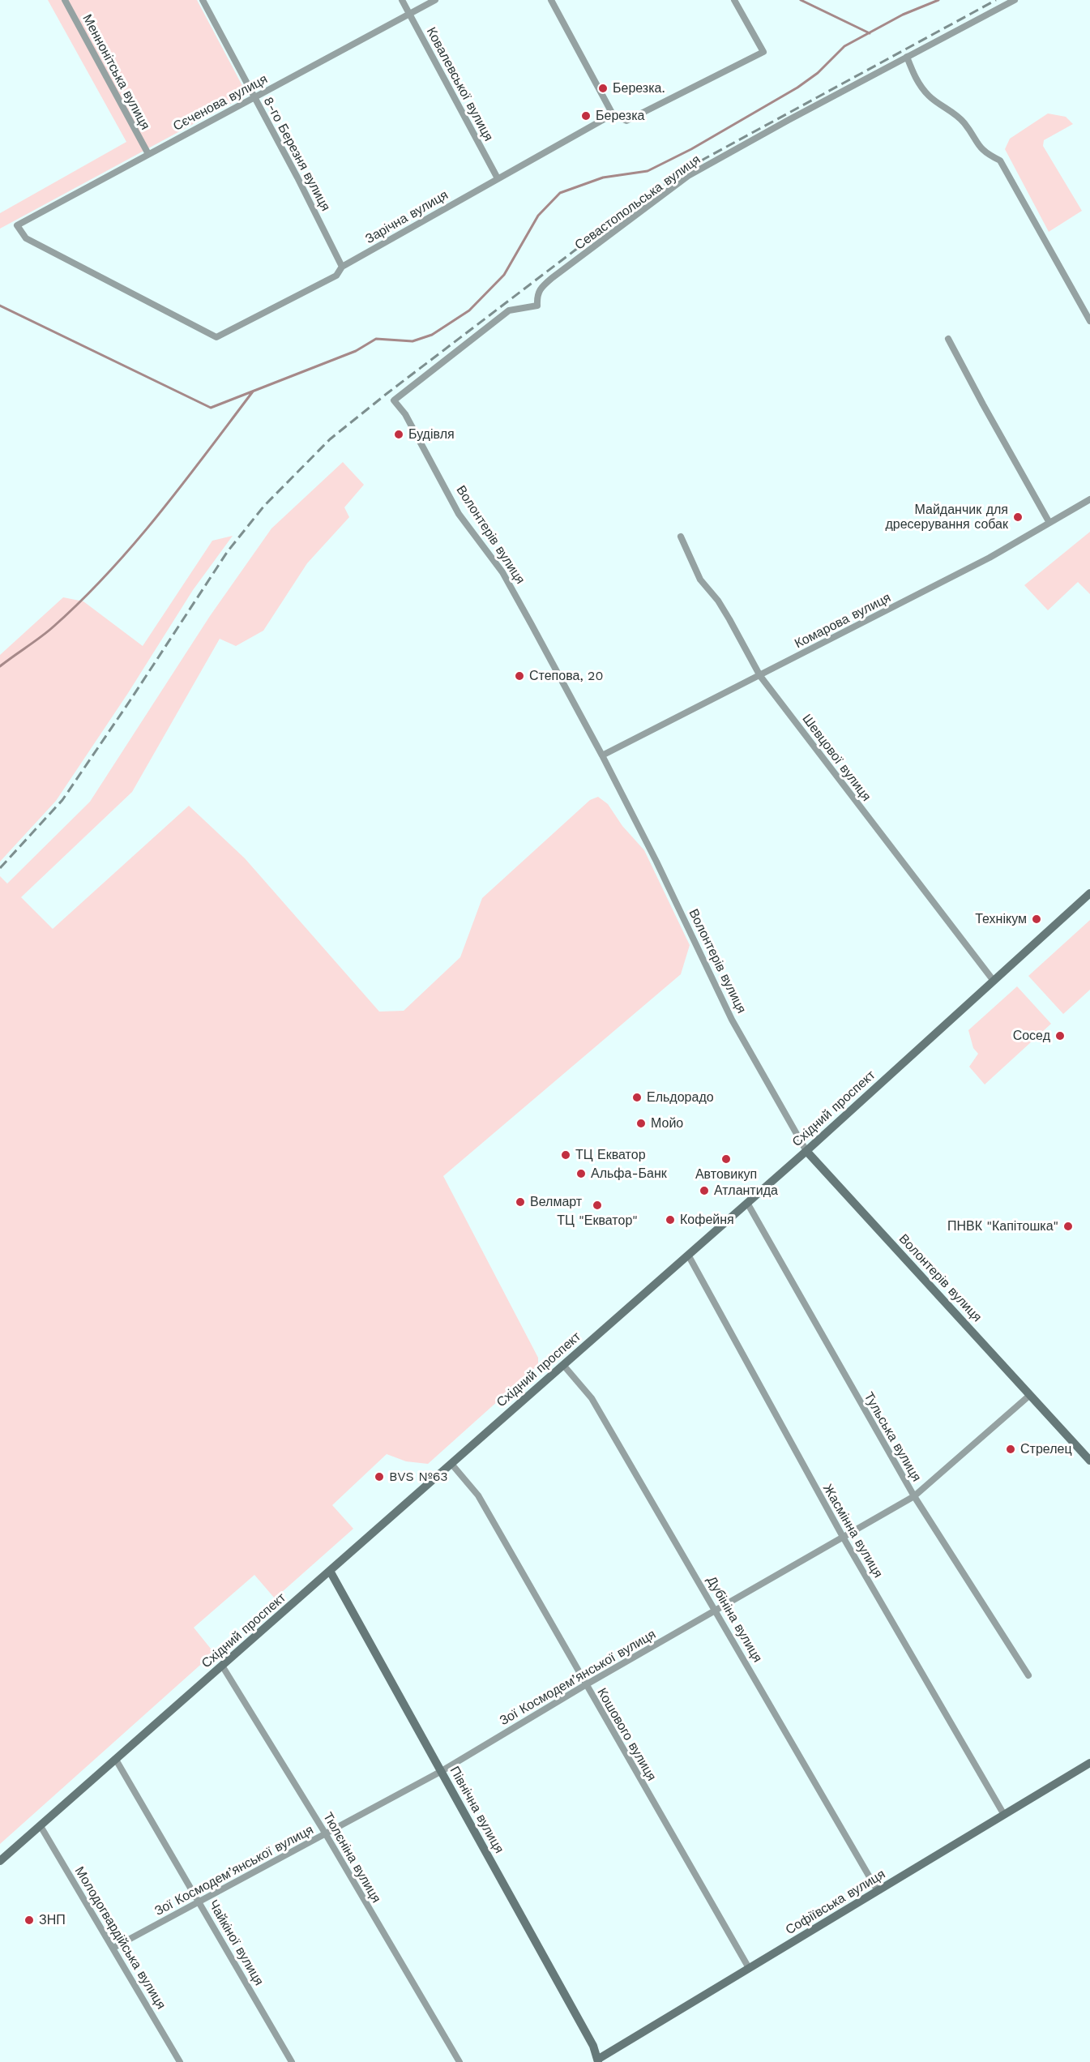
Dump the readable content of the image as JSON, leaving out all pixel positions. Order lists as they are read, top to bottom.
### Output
{
  "streets": {
    "street": [
      "Меннонітська вулиця",
      "Ковалевської вулиця",
      "Сєченова вулиця",
      "8-го Березня вулиця",
      "Севастопольська вулиця",
      "Зарічна вулиця",
      "Волонтерів вулиця",
      "Комарова вулиця",
      "Шевцової вулиця",
      "Східний проспект",
      "Тульська вулиця",
      "Жасмінна вулиця",
      "Дубініна вулиця",
      "Зої Космодем’янської вулиця",
      "Кошового вулиця",
      "Північна вулиця",
      "Тюлєніна вулиця",
      "Софіївська вулиця",
      "Молодогвардійська вулиця",
      "Чайкіної вулиця"
    ]
  },
  "crossings": [
    ["Меннонітська вулиця", "Сєченова вулиця"],
    ["Ковалевської вулиця", "Сєченова вулиця"],
    ["Ковалевської вулиця", "Зарічна вулиця"],
    ["Сєченова вулиця", "8-го Березня вулиця"],
    ["Сєченова вулиця", "Зарічна вулиця"],
    ["8-го Березня вулиця", "Зарічна вулиця"],
    ["Севастопольська вулиця", "Волонтерів вулиця"],
    ["Волонтерів вулиця", "Комарова вулиця"],
    ["Волонтерів вулиця", "Східний проспект"],
    ["Волонтерів вулиця", "Зої Космодем’янської вулиця"],
    ["Комарова вулиця", "Шевцової вулиця"],
    ["Шевцової вулиця", "Східний проспект"],
    ["Східний проспект", "Тульська вулиця"],
    ["Східний проспект", "Жасмінна вулиця"],
    ["Східний проспект", "Дубініна вулиця"],
    ["Східний проспект", "Кошового вулиця"],
    ["Східний проспект", "Північна вулиця"],
    ["Східний проспект", "Тюлєніна вулиця"],
    ["Східний проспект", "Молодогвардійська вулиця"],
    ["Східний проспект", "Чайкіної вулиця"],
    ["Тульська вулиця", "Зої Космодем’янської вулиця"],
    ["Жасмінна вулиця", "Зої Космодем’янської вулиця"],
    ["Жасмінна вулиця", "Софіївська вулиця"],
    ["Дубініна вулиця", "Зої Космодем’янської вулиця"],
    ["Дубініна вулиця", "Софіївська вулиця"],
    ["Зої Космодем’янської вулиця", "Кошового вулиця"],
    ["Зої Космодем’янської вулиця", "Північна вулиця"],
    ["Зої Космодем’янської вулиця", "Тюлєніна вулиця"],
    ["Зої Космодем’янської вулиця", "Молодогвардійська вулиця"],
    ["Зої Космодем’янської вулиця", "Чайкіної вулиця"],
    ["Кошового вулиця", "Софіївська вулиця"],
    ["Північна вулиця", "Софіївська вулиця"]
  ],
  "places": [
    "Березка.",
    "Березка",
    "Будівля",
    "Майданчик для дресерування собак",
    "Степова, 20",
    "Технікум",
    "Сосед",
    "Ельдорадо",
    "Мойо",
    "ТЦ Екватор",
    "Автовикуп",
    "Альфа-Банк",
    "Атлантида",
    "Велмарт",
    "ТЦ \"Екватор\"",
    "Кофейня",
    "ПНВК \"Капітошка\"",
    "Стрелец",
    "BVS №63",
    "ЗНП"
  ]
}
